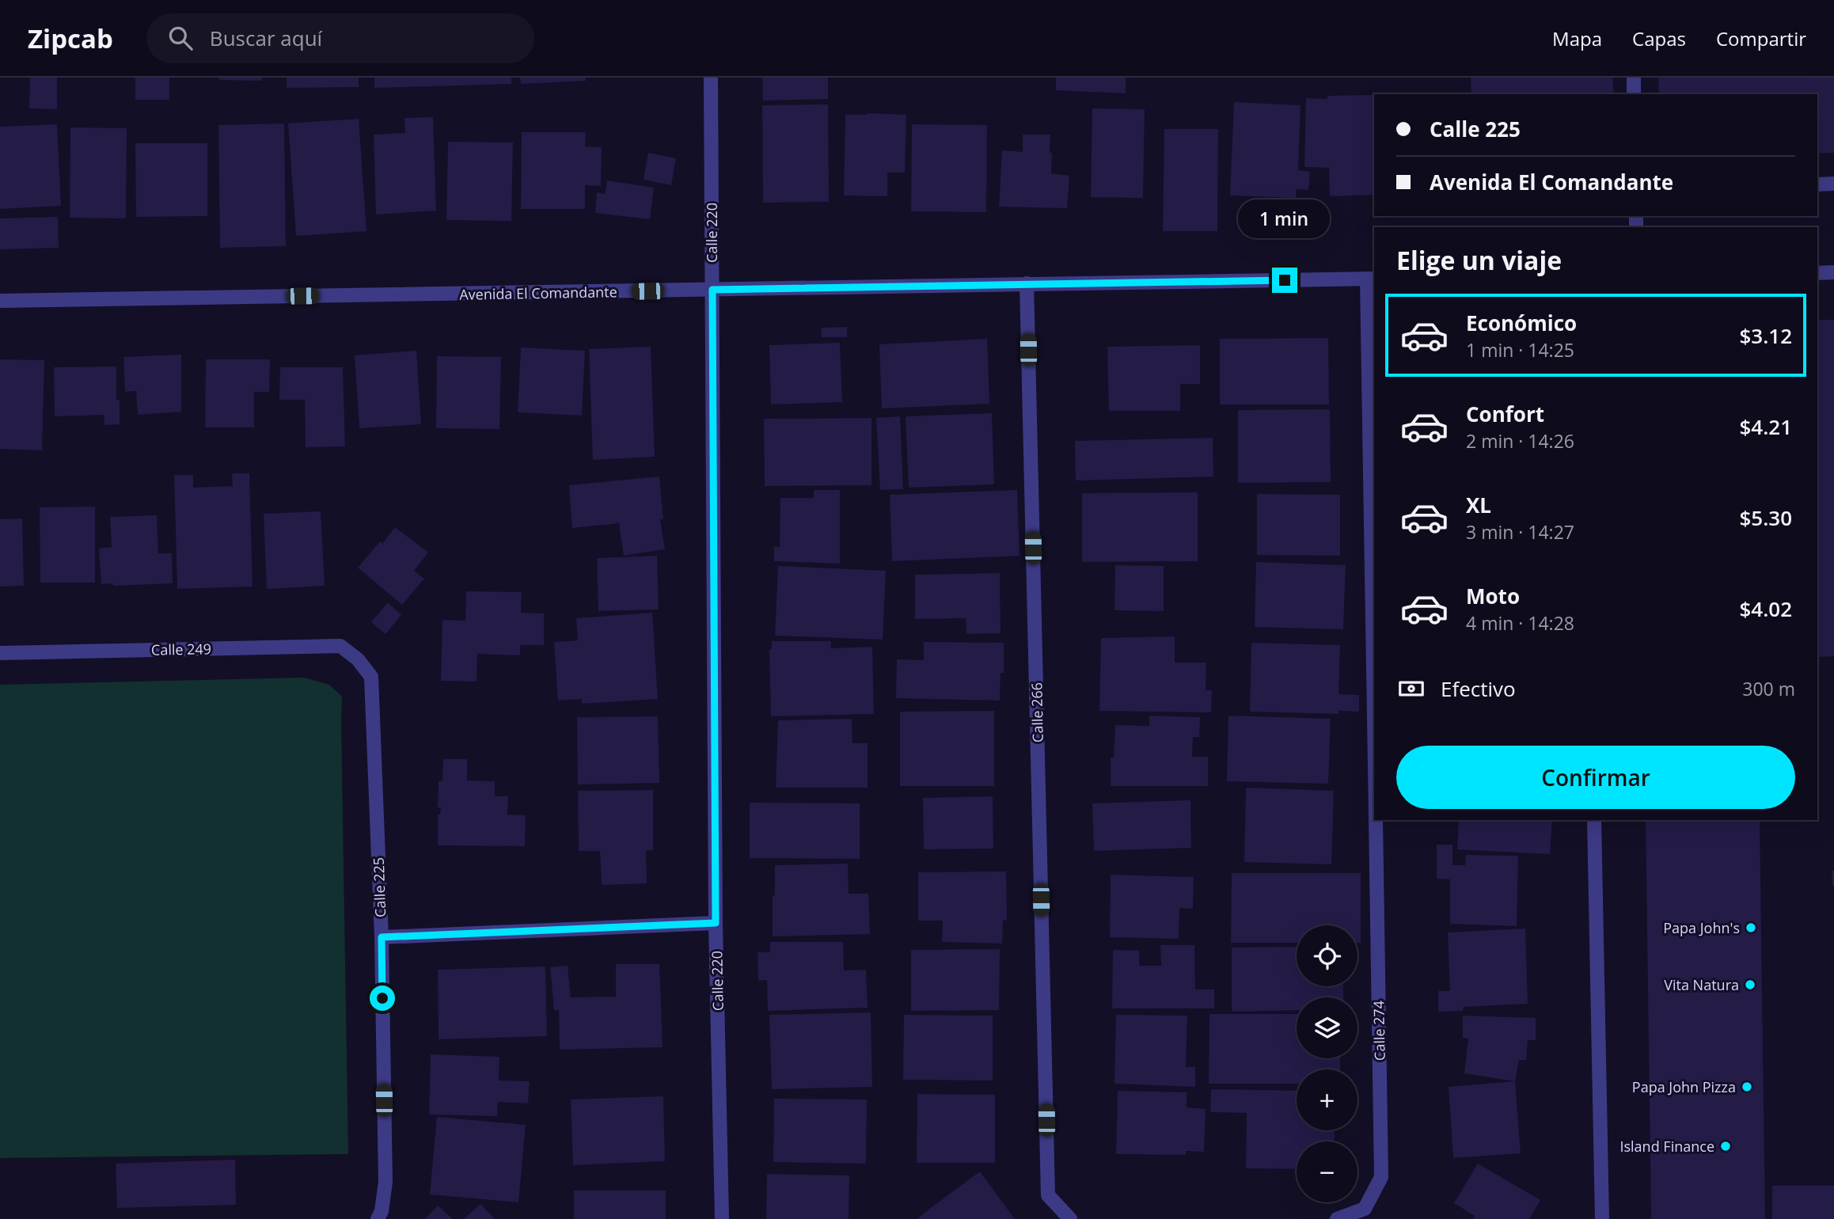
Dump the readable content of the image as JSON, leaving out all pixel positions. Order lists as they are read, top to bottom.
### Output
{
  "streets": {
    "street": [
      "Calle 220",
      "Avenida El Comandante",
      "Calle 249",
      "Calle 266",
      "Calle 225",
      "Calle 274"
    ]
  },
  "crossings": [
    ["Calle 220", "Avenida El Comandante"],
    ["Avenida El Comandante", "Calle 266"],
    ["Avenida El Comandante", "Calle 274"],
    ["Calle 249", "Calle 225"]
  ],
  "places": [
    "Papa John's",
    "Vita Natura",
    "Papa John Pizza",
    "Island Finance"
  ],
  "page": {
    "header": "Zipcab",
    "search": "Buscar aquí",
    "nav": ["Mapa", "Capas", "Compartir"],
    "banner": ["Calle 225", "Avenida El Comandante"],
    "bubble": "1 min",
    "heading": "Elige un viaje",
    "list": [
      {
        "name": "Económico",
        "note": "1 min · 14:25",
        "value": "$3.12"
      },
      {
        "name": "Confort",
        "note": "2 min · 14:26",
        "value": "$4.21"
      },
      {
        "name": "XL",
        "note": "3 min · 14:27",
        "value": "$5.30"
      },
      {
        "name": "Moto",
        "note": "4 min · 14:28",
        "value": "$4.02"
      }
    ],
    "pay": ["Efectivo", "300 m"],
    "buttons": "Confirmar",
    "map_buttons": ["+", "−"]
  }
}
